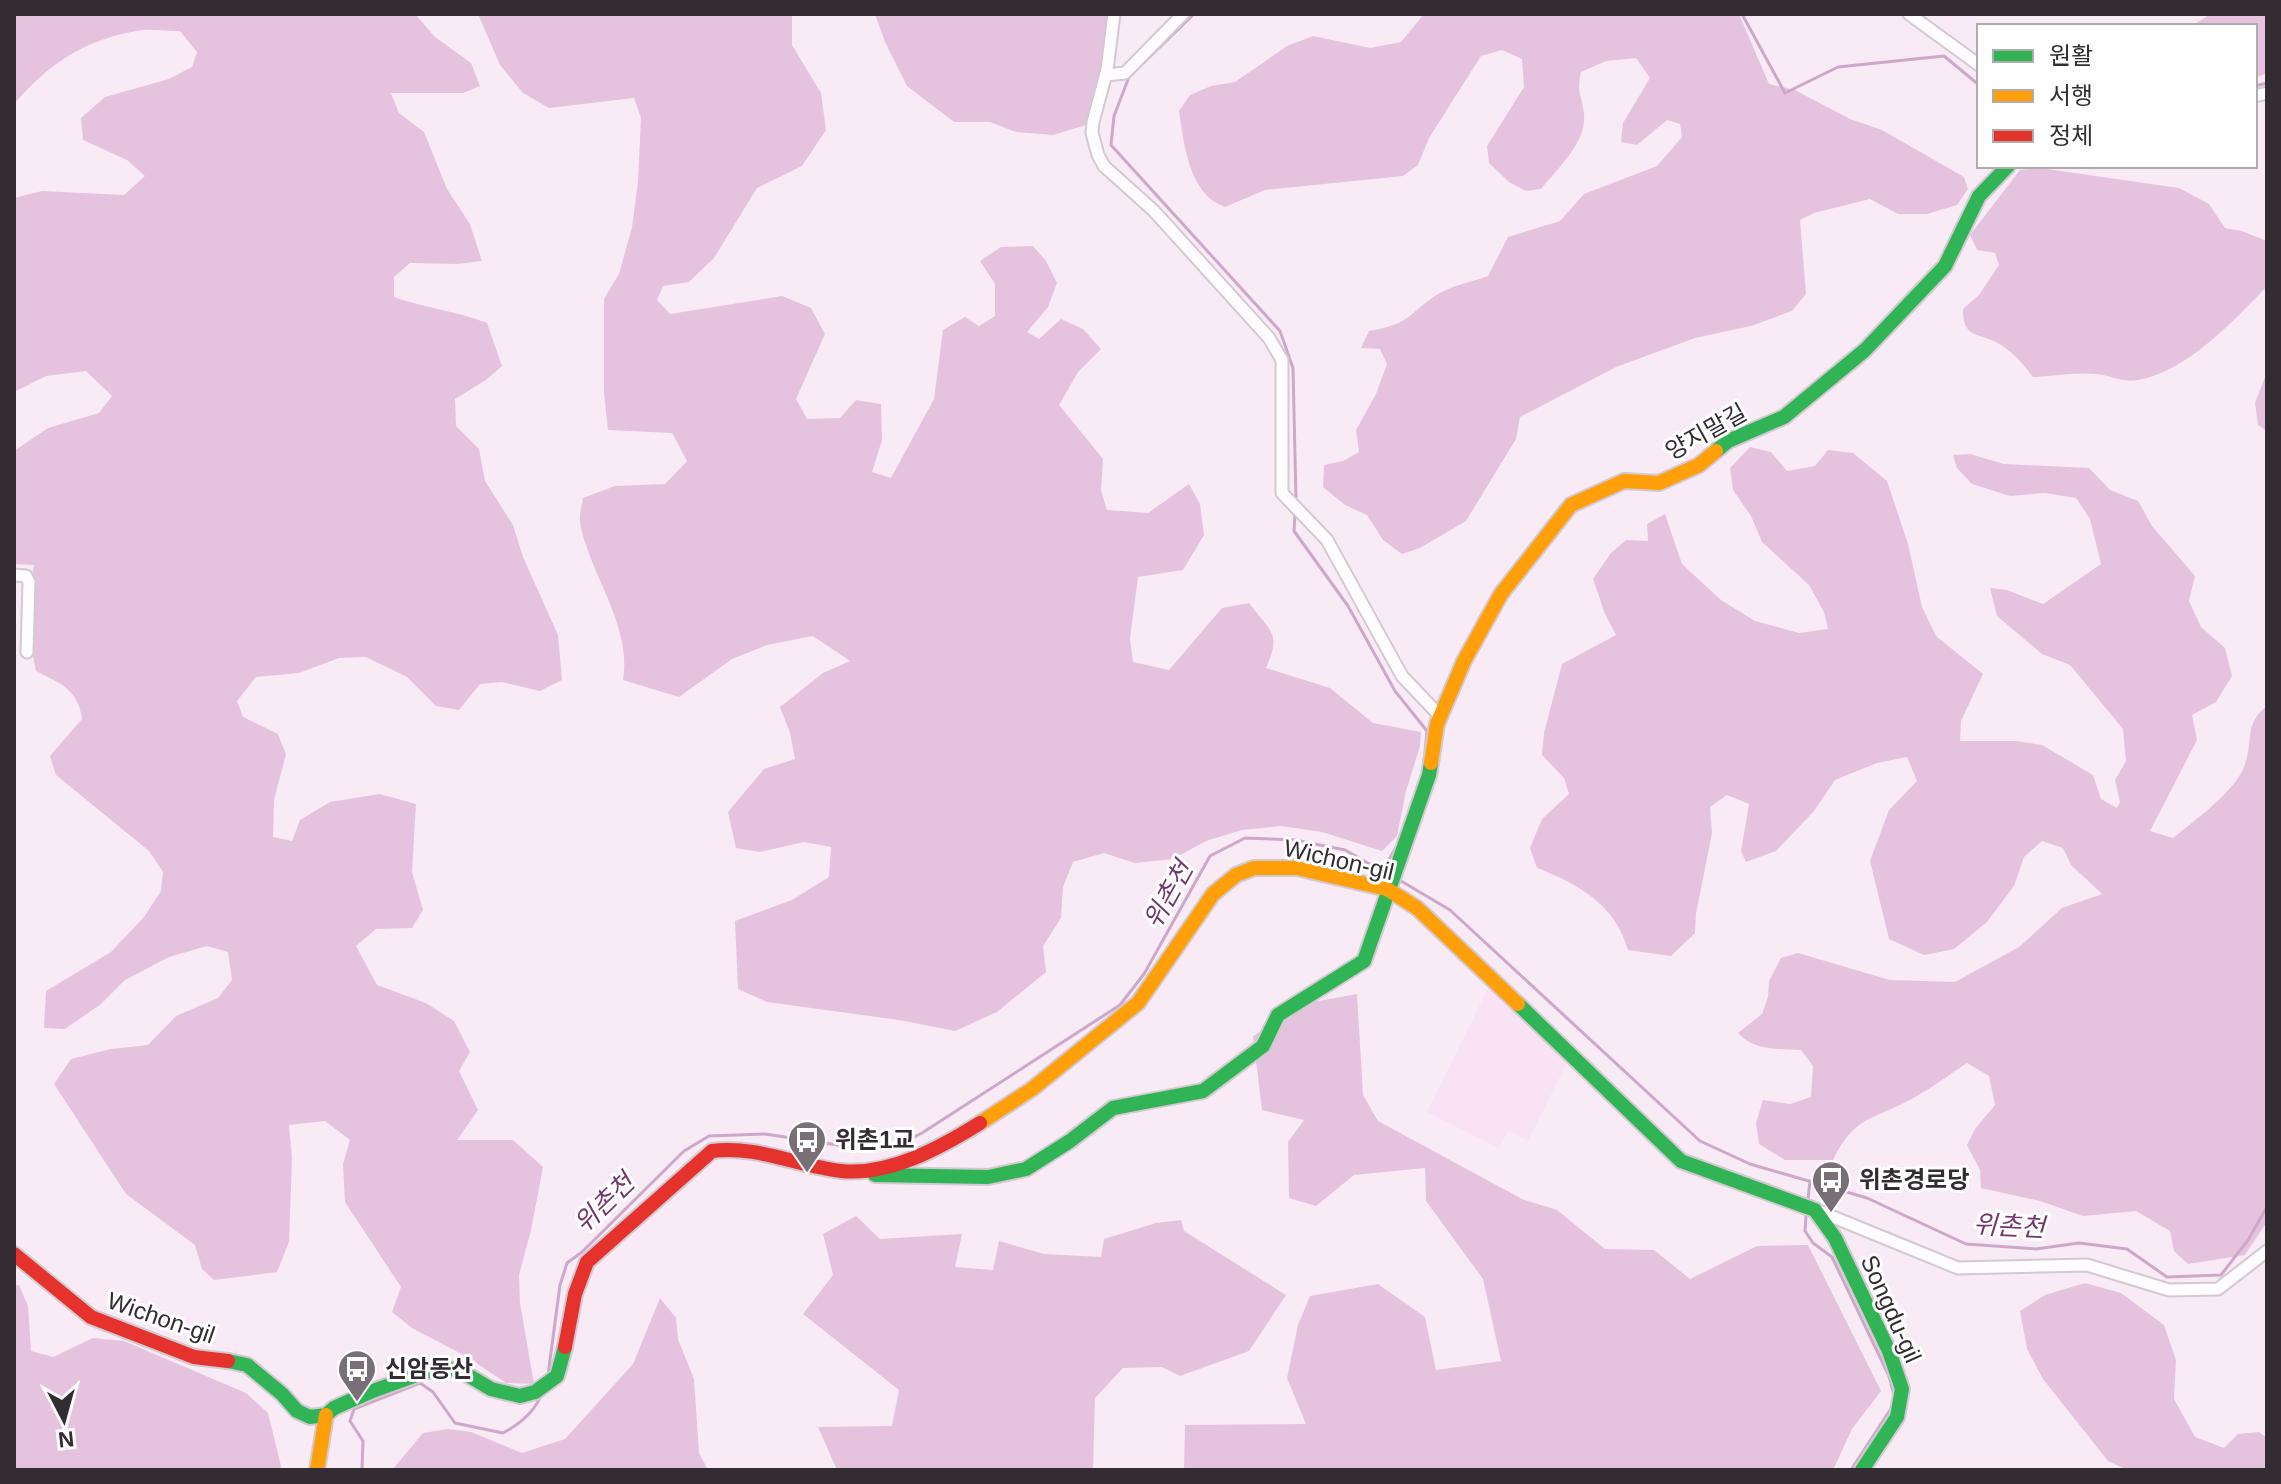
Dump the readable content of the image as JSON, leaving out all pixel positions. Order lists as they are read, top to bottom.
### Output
{
  "streets": {
    "street": ["양지말길", "Wichon-gil", "Songdu-gil"]
  },
  "crossings": [
    ["양지말길", "Wichon-gil"],
    ["Wichon-gil", "Songdu-gil"]
  ],
  "water": ["위촌천"],
  "places": {
    "bus stop": ["위촌1교", "위촌경로당", "신암동산"]
  },
  "legend": ["원활", "서행", "정체"],
  "north": "bottom"
}
